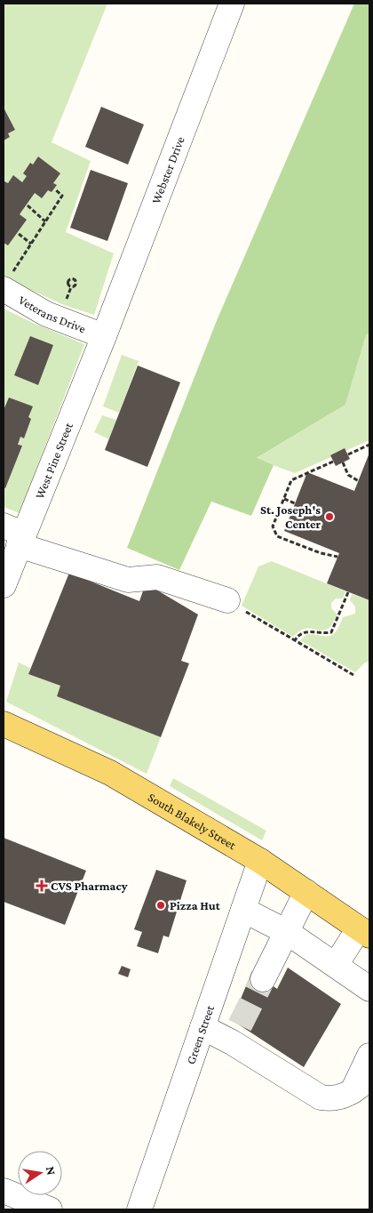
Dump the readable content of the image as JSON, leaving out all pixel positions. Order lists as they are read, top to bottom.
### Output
{
  "streets": {
    "main road": ["South Blakely Street"],
    "street": [
      "Webster Drive",
      "Veterans Drive",
      "West Pine Street",
      "Green Street"
    ]
  },
  "crossings": [
    ["Webster Drive", "Veterans Drive"],
    ["Webster Drive", "West Pine Street"],
    ["Veterans Drive", "West Pine Street"],
    ["South Blakely Street", "Green Street"]
  ],
  "places": {
    "other": ["St. Joseph's Center", "Pizza Hut"],
    "health": ["CVS Pharmacy"]
  },
  "north": "right"
}
